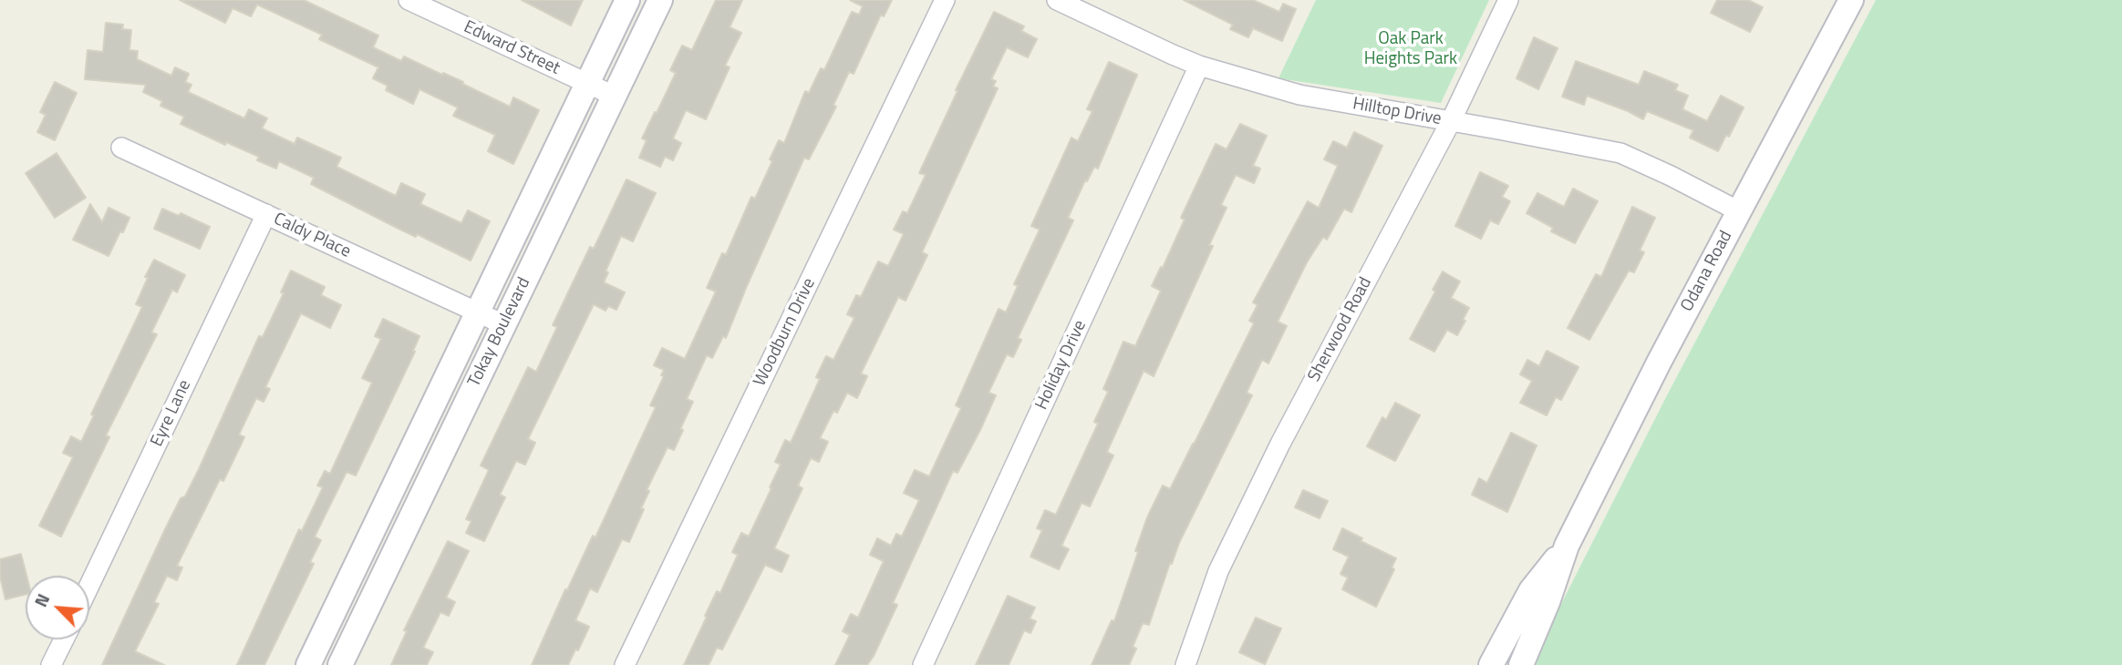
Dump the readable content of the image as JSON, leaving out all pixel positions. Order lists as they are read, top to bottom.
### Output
{
  "streets": {
    "street": [
      "Edward Street",
      "Hilltop Drive",
      "Caldy Place",
      "Odana Road",
      "Sherwood Road",
      "Tokay Boulevard",
      "Woodburn Drive",
      "Holiday Drive",
      "Eyre Lane"
    ]
  },
  "crossings": [
    ["Edward Street", "Tokay Boulevard"],
    ["Hilltop Drive", "Odana Road"],
    ["Hilltop Drive", "Sherwood Road"],
    ["Hilltop Drive", "Holiday Drive"],
    ["Caldy Place", "Tokay Boulevard"],
    ["Caldy Place", "Eyre Lane"]
  ],
  "parks": ["Oak Park Heights Park"],
  "north": "top left"
}
